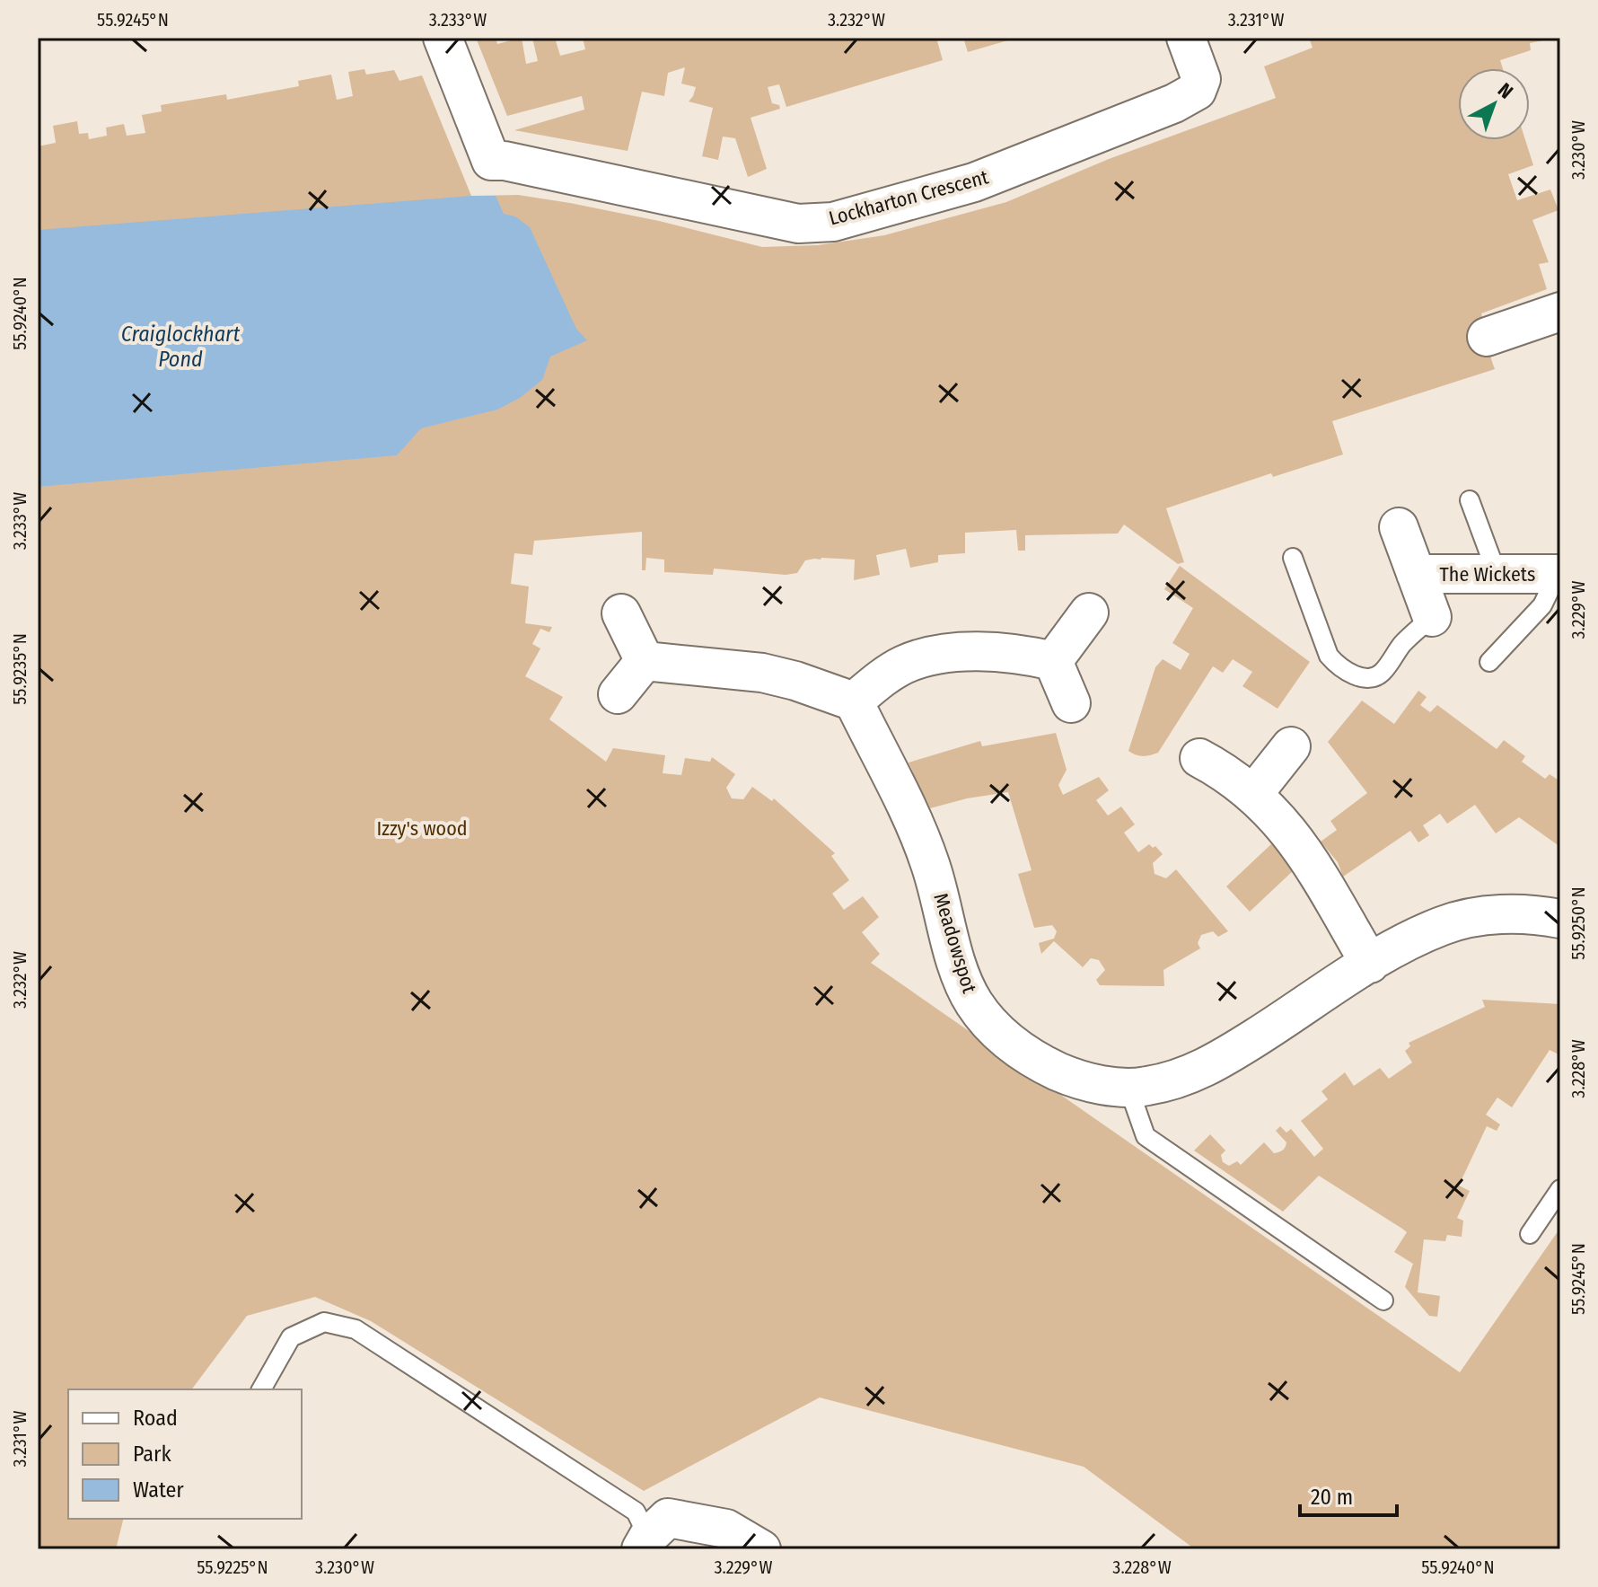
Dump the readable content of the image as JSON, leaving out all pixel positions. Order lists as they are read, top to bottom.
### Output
{
  "streets": {
    "street": ["Lockharton Crescent", "The Wickets", "Meadowspot"]
  },
  "water": ["Craiglockhart Pond"],
  "parks": ["Izzy's wood"],
  "legend": ["Road", "Park", "Water"],
  "scale_bar": "20 m",
  "north": "top right",
  "coordinates": [
    "55.9245°N",
    "3.233°W",
    "3.232°W",
    "3.231°W",
    "3.230°W",
    "55.9240°N",
    "3.229°W",
    "55.9235°N",
    "55.9250°N",
    "3.228°W",
    "55.9225°N"
  ]
}
